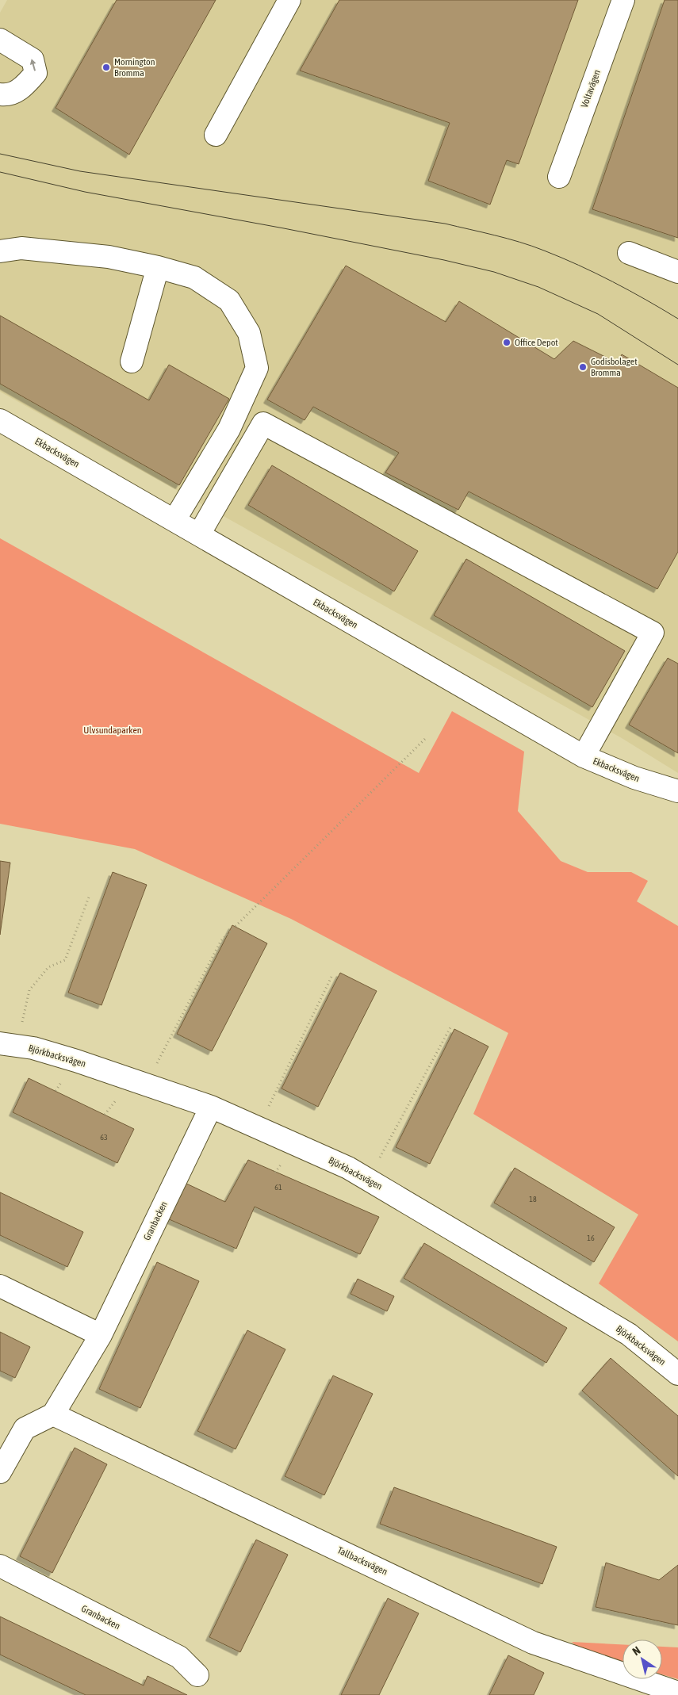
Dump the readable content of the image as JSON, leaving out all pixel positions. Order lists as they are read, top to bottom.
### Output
{
  "streets": {
    "street": [
      "Voltavägen",
      "Ekbacksvägen",
      "Björkbacksvägen",
      "Granbacken",
      "Tallbacksvägen"
    ]
  },
  "crossings": [
    ["Björkbacksvägen", "Granbacken"],
    ["Granbacken", "Tallbacksvägen"]
  ],
  "parks": ["Ulvsundaparken"],
  "places": ["Mornington Bromma", "Office Depot", "Godisbolaget Bromma"],
  "house_numbers": [
    "63",
    "61",
    "18",
    "16"
  ],
  "north": "top left"
}
